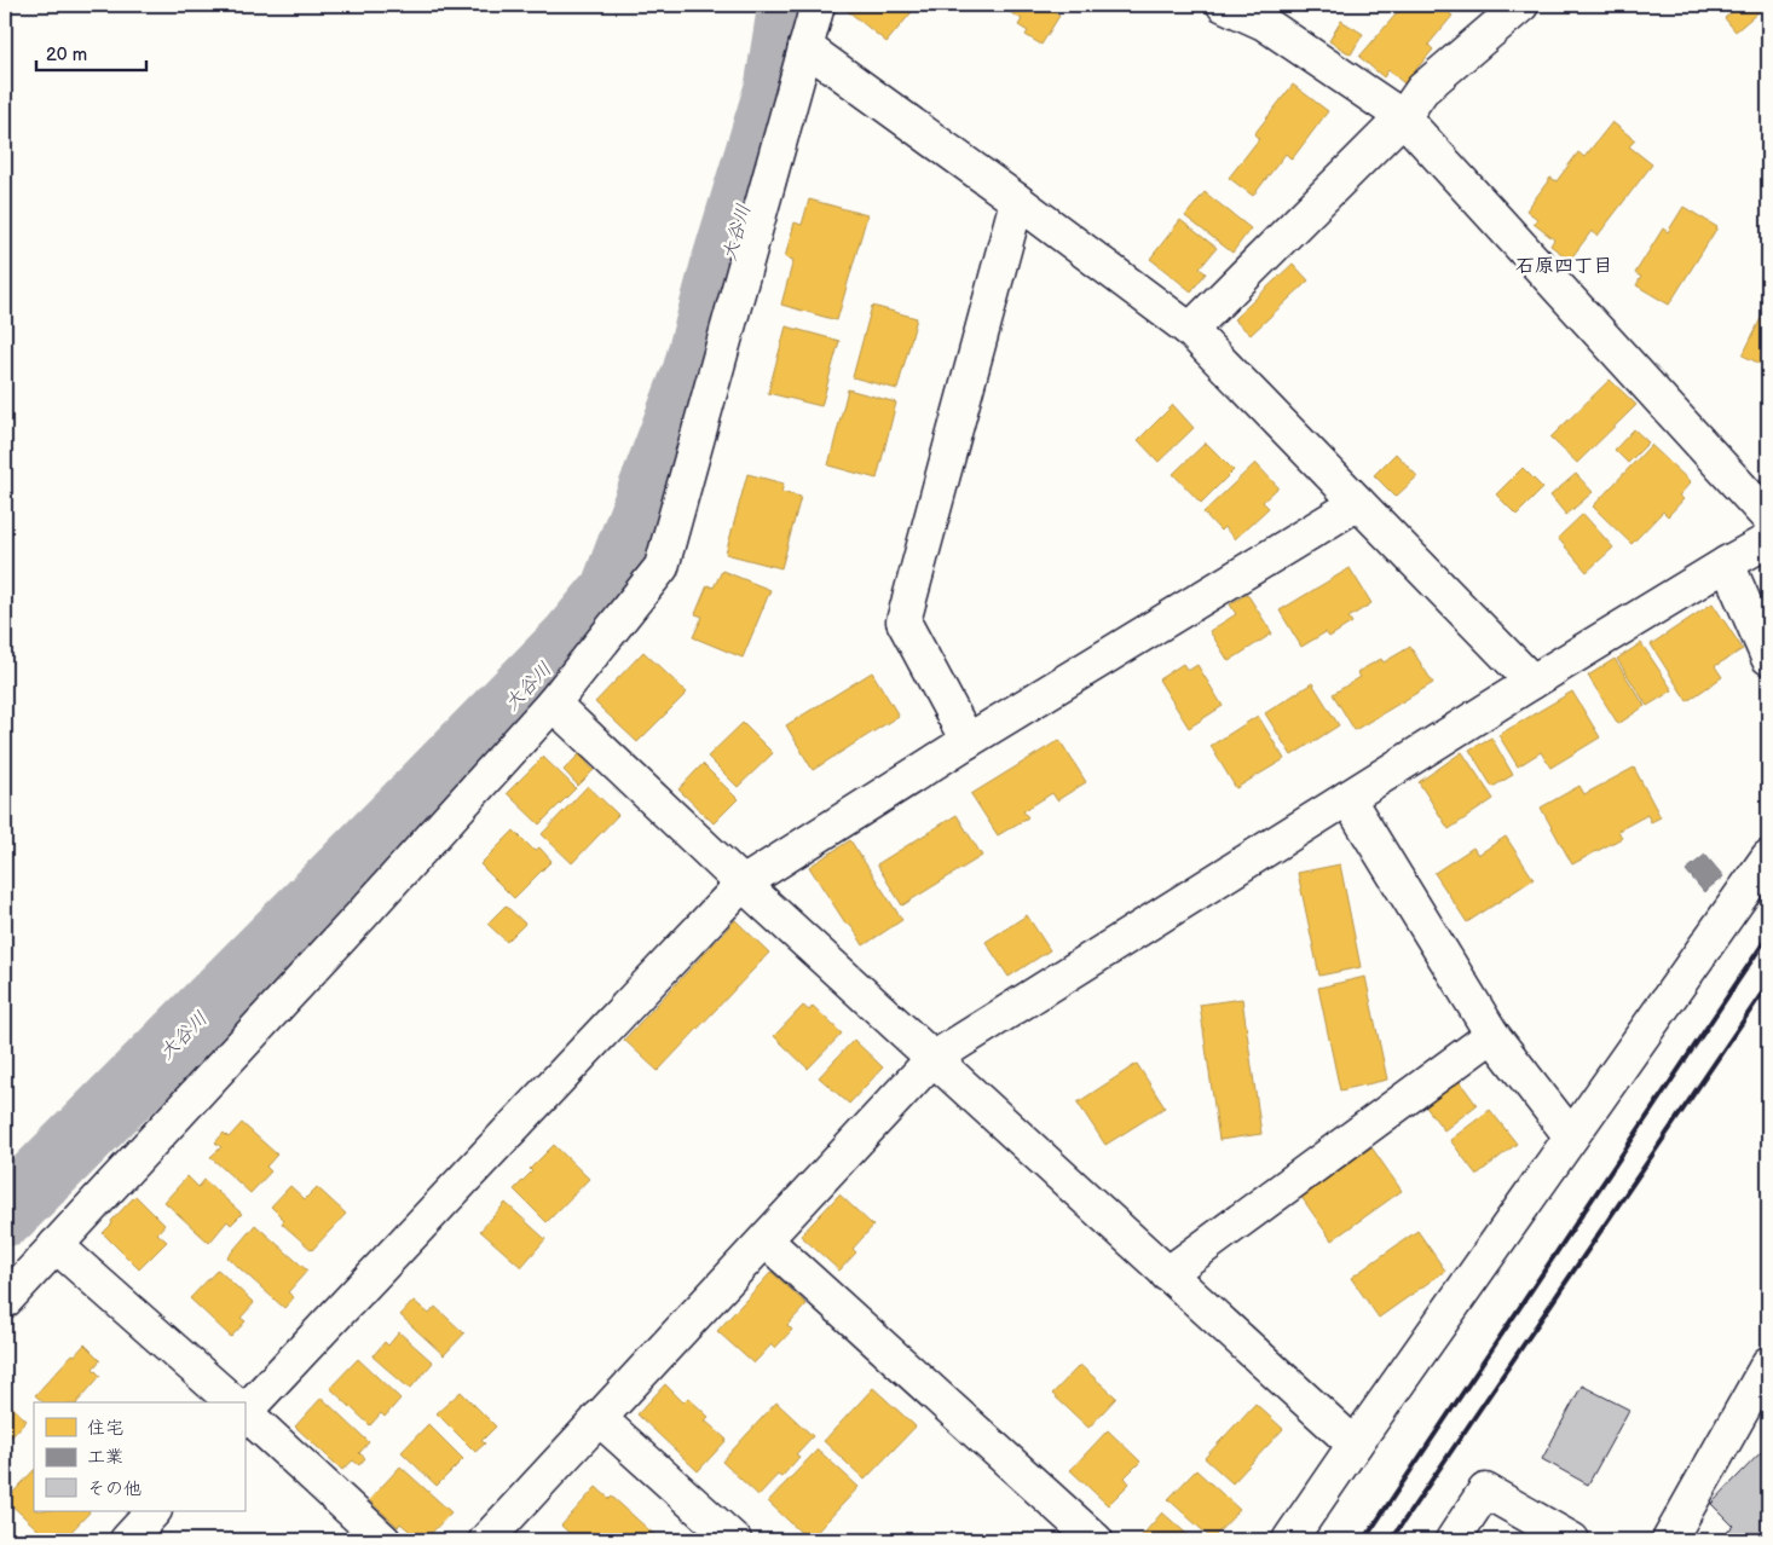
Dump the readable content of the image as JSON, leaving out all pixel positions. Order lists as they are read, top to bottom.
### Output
{
  "districts": ["石原四丁目"],
  "water": ["大谷川"],
  "legend": ["住宅", "工業", "その他"],
  "scale_bar": "20 m"
}
